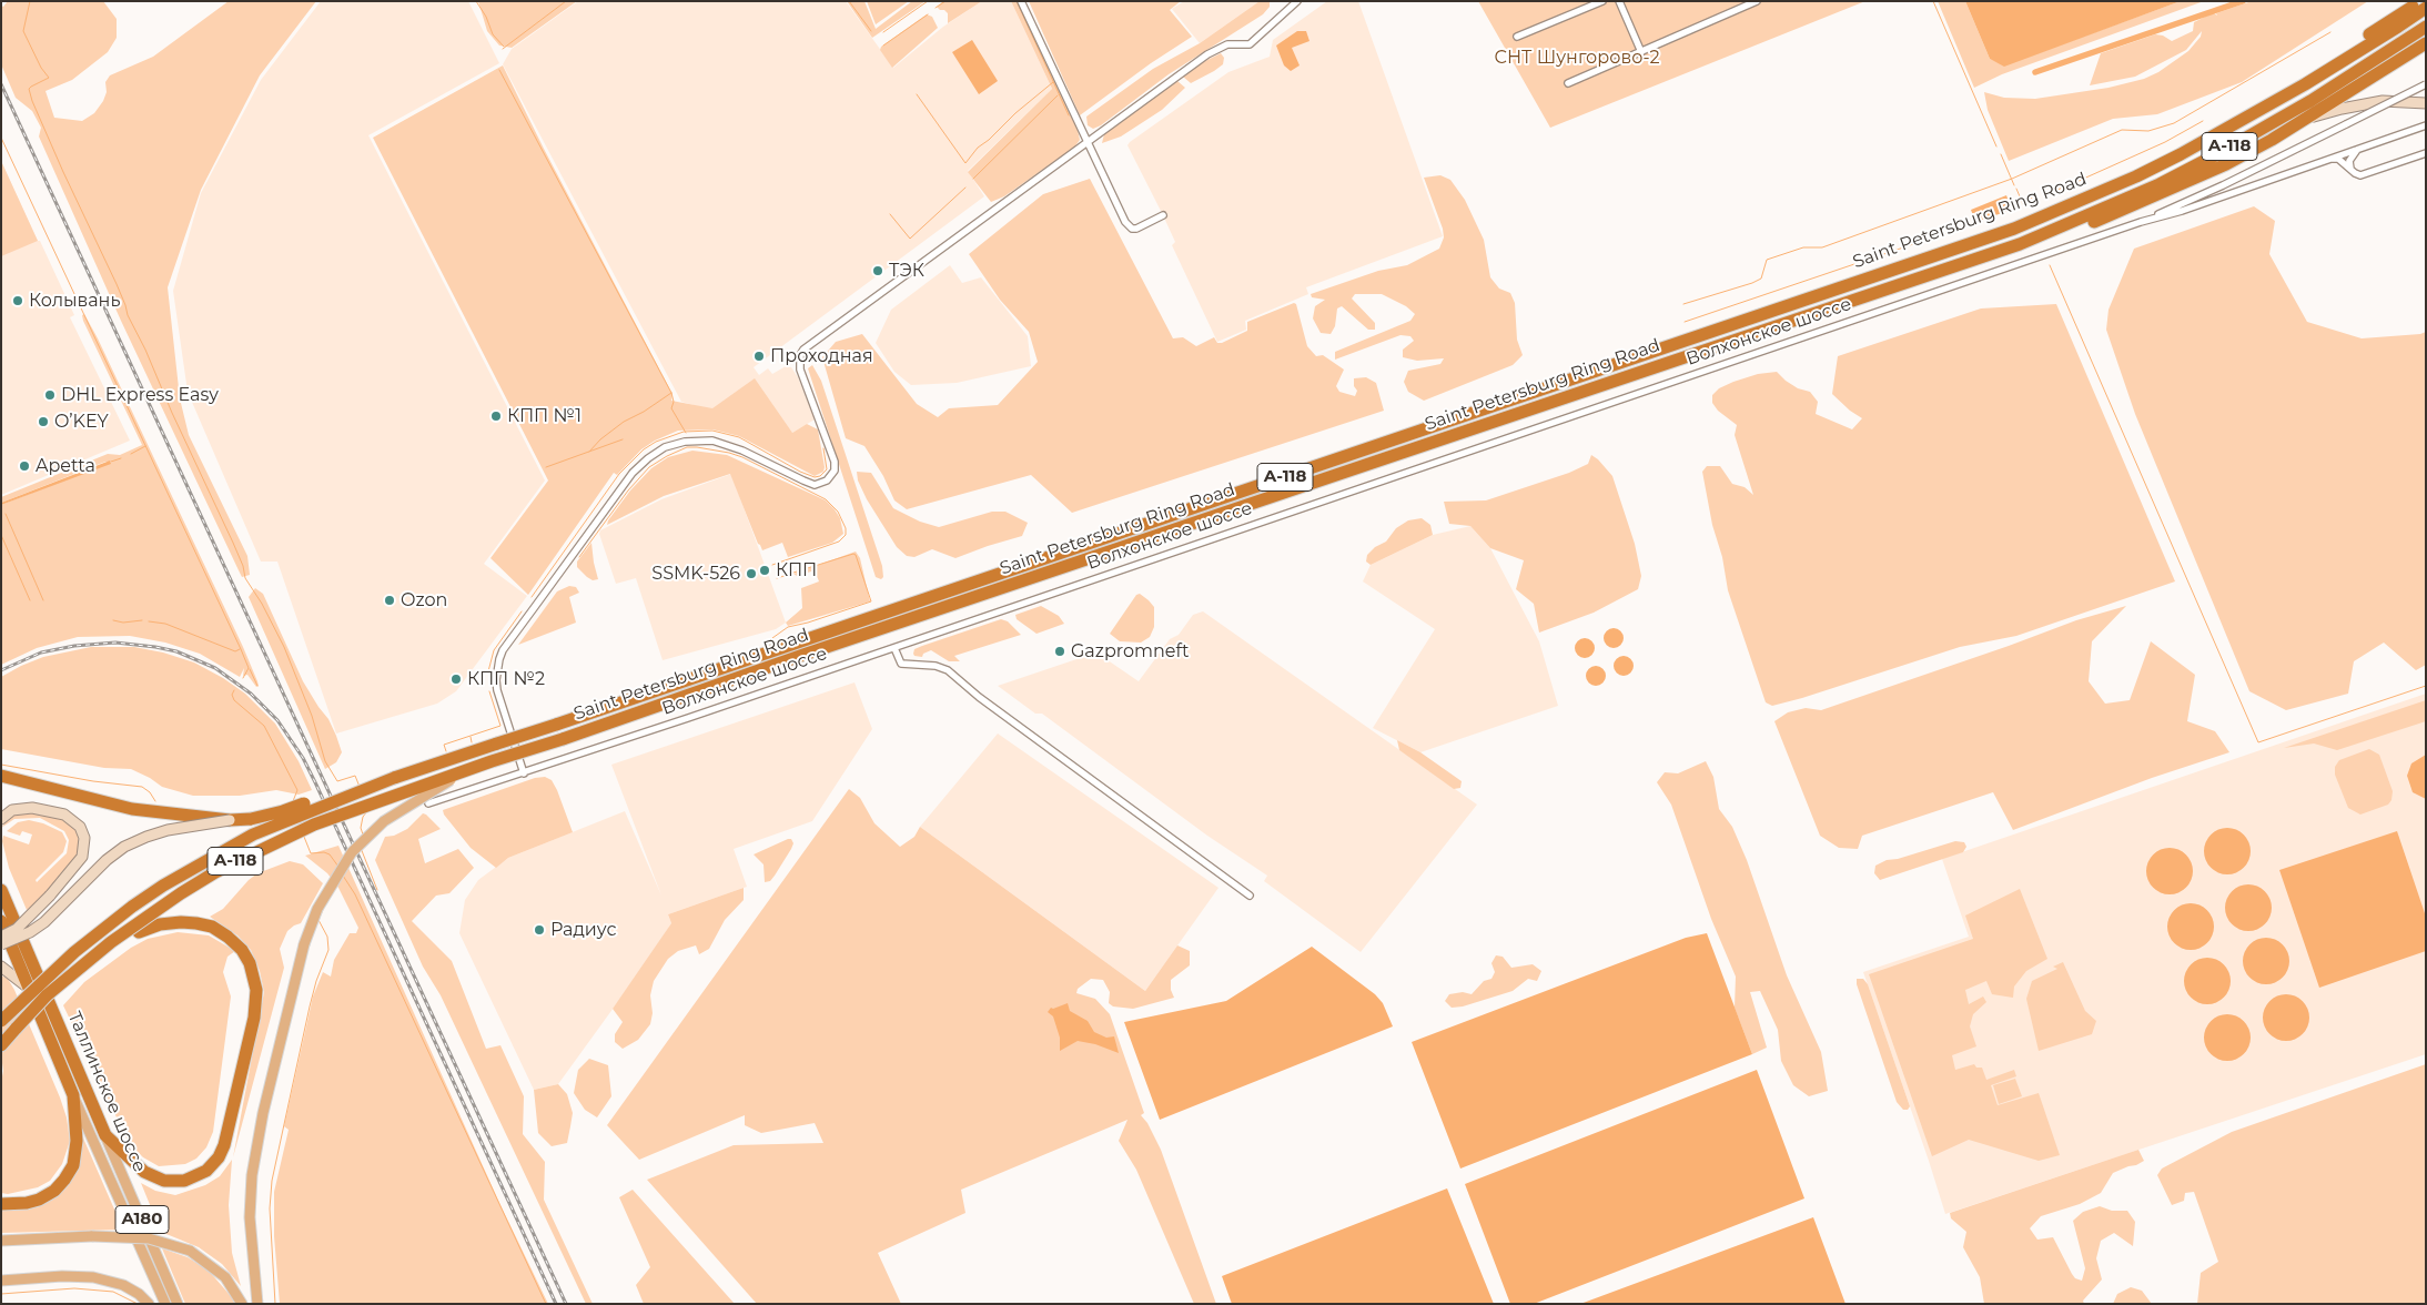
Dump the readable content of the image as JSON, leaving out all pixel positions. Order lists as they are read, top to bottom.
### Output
{
  "streets": {
    "highway": ["А-118", "Saint Petersburg Ring Road", "Таллинское шоссе"],
    "main road": ["A180"],
    "street": ["Волхонское шоссе"]
  },
  "parks": ["СНТ Шунгорово-2"],
  "places": [
    "ТЭК",
    "Колывань",
    "Проходная",
    "DHL Express Easy",
    "КПП №1",
    "O’KEY",
    "Apetta",
    "КПП",
    "SSMK-526",
    "Ozon",
    "Gazpromneft",
    "КПП №2",
    "Радиус"
  ]
}
